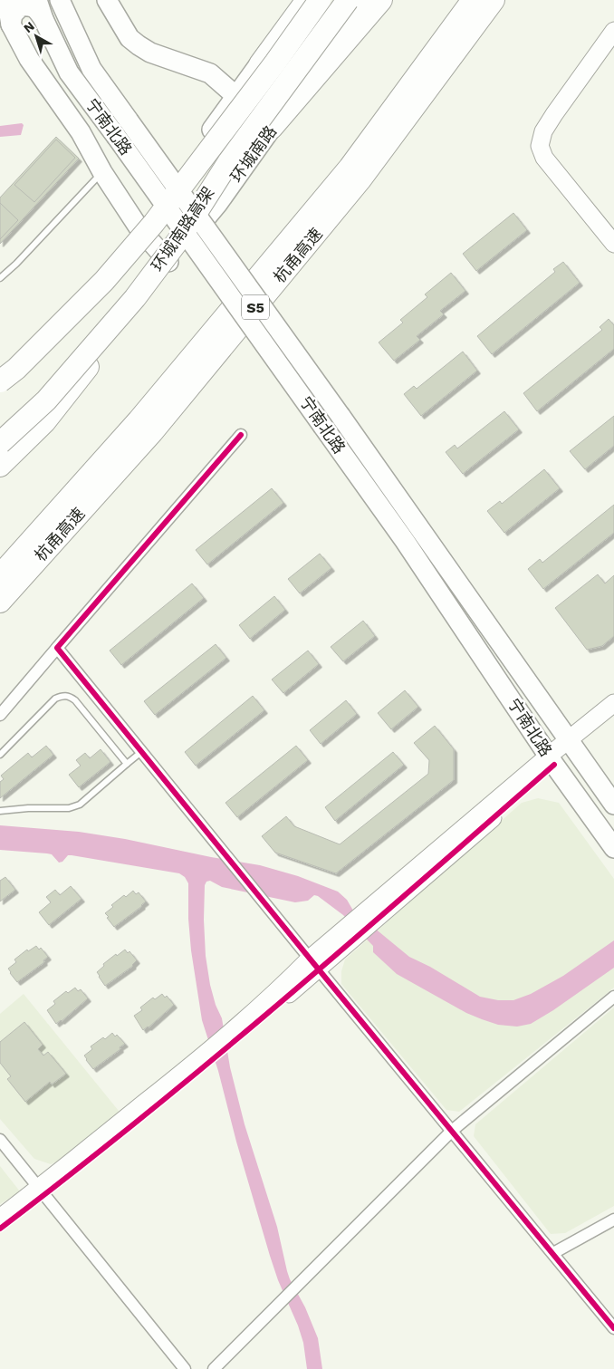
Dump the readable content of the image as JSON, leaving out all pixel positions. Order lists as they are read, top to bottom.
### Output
{
  "streets": {
    "highway": ["环城南路高架", "杭甬高速", "S5"],
    "main road": ["宁南北路", "环城南路"]
  },
  "north": "top left"
}
